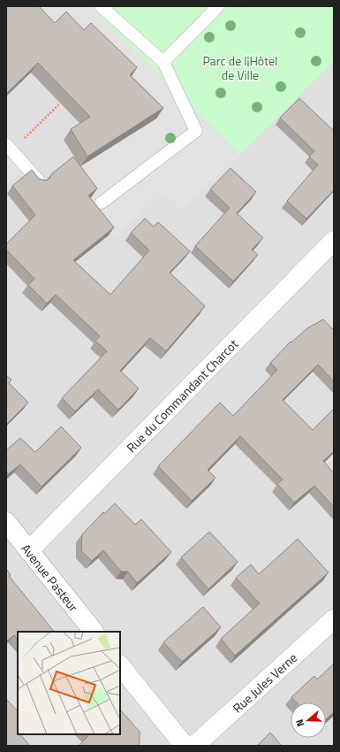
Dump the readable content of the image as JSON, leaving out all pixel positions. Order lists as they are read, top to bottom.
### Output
{
  "streets": {
    "street": ["Rue du Commandant Charcot", "Avenue Pasteur", "Rue Jules Verne"]
  },
  "crossings": [
    ["Rue du Commandant Charcot", "Avenue Pasteur"]
  ],
  "parks": ["Parc de l'Hôtel de Ville"],
  "north": "left"
}
